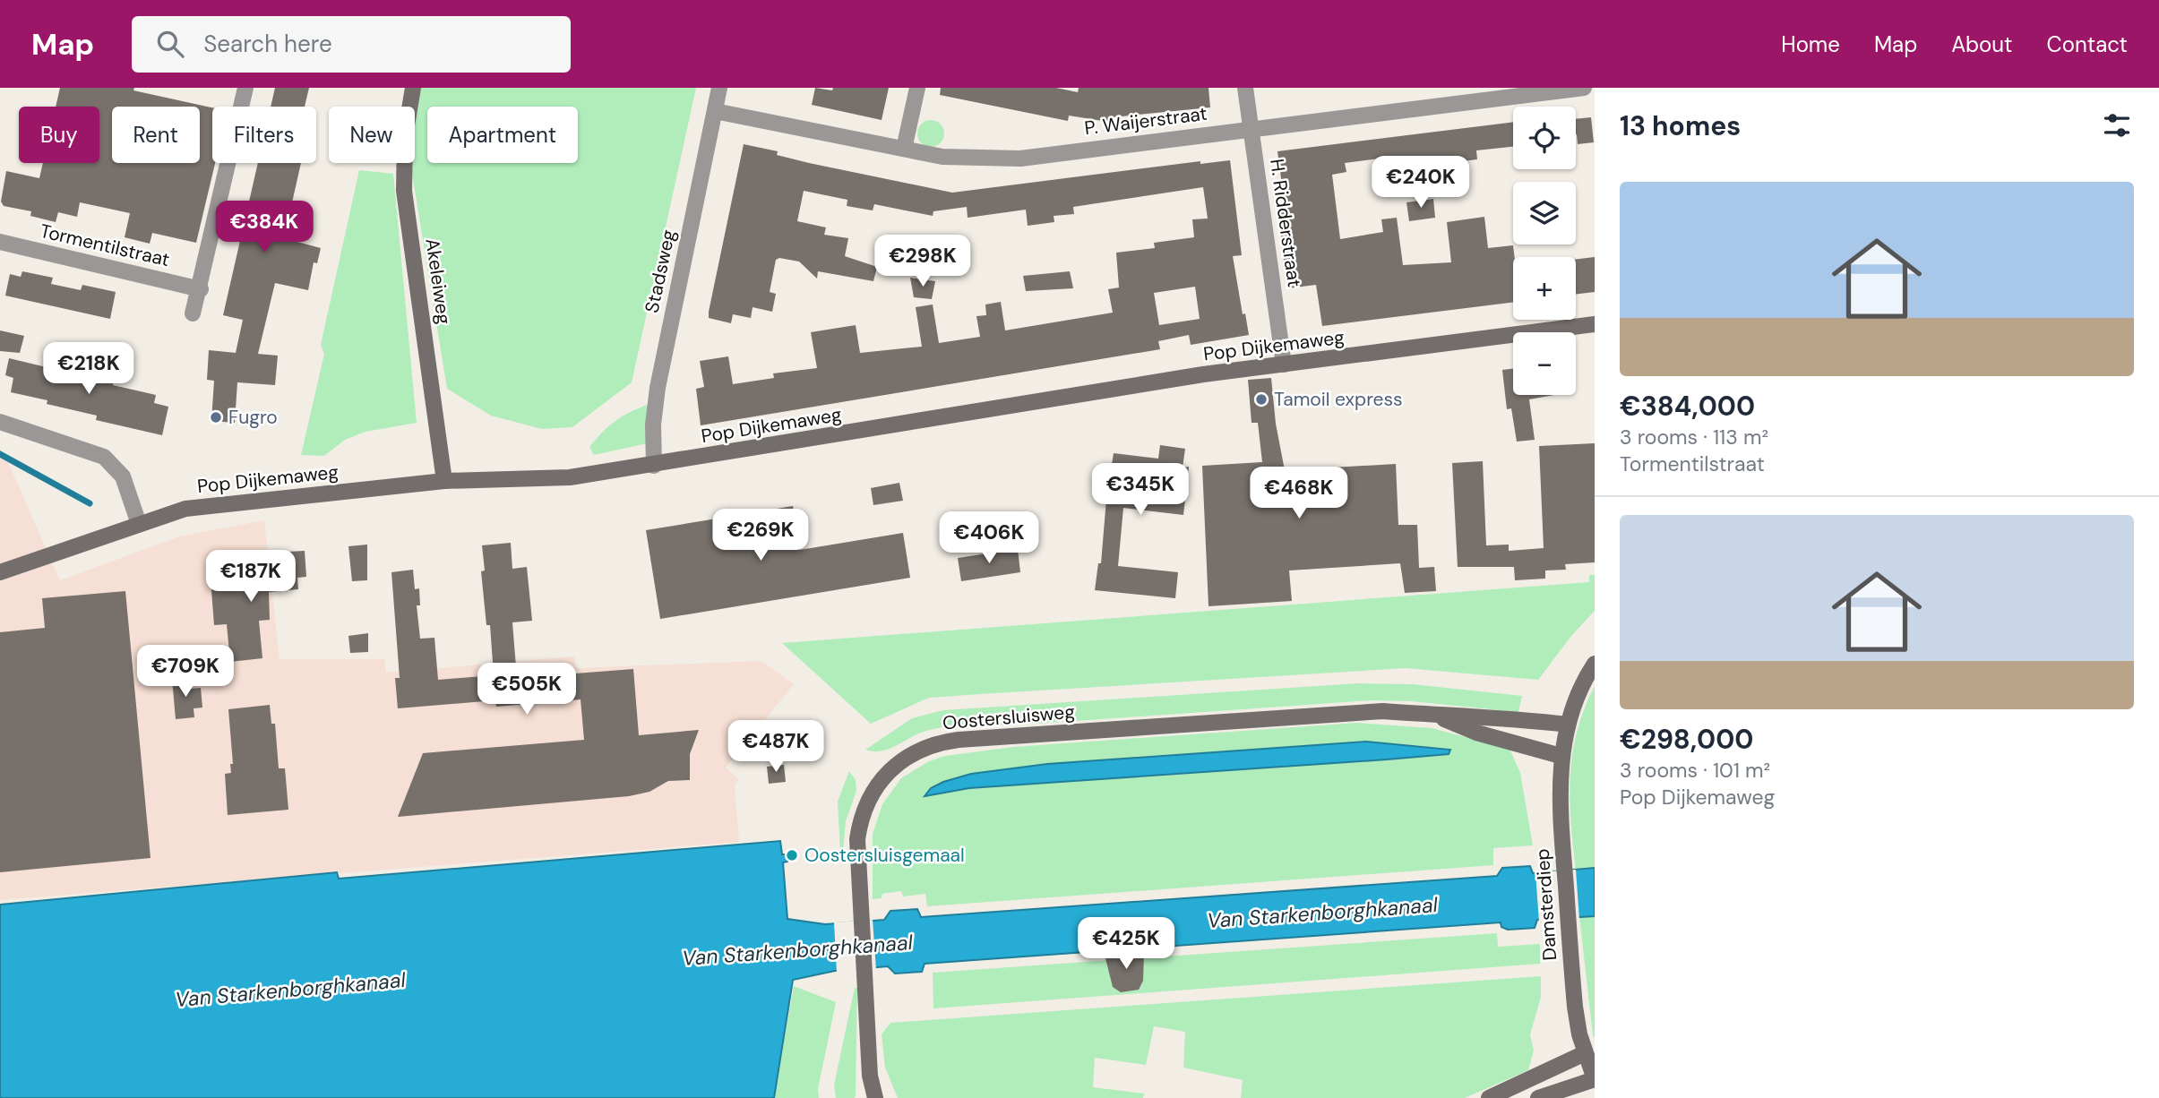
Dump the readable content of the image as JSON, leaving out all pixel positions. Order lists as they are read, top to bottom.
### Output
{
  "streets": {
    "street": [
      "P. Waijerstraat",
      "H. Ridderstraat",
      "Tormentilstraat",
      "Stadsweg",
      "Akeleiweg",
      "Pop Dijkemaweg",
      "Oostersluisweg",
      "Damsterdiep"
    ]
  },
  "crossings": [
    ["P. Waijerstraat", "H. Ridderstraat"],
    ["P. Waijerstraat", "Stadsweg"],
    ["H. Ridderstraat", "Pop Dijkemaweg"],
    ["Stadsweg", "Pop Dijkemaweg"],
    ["Akeleiweg", "Pop Dijkemaweg"],
    ["Oostersluisweg", "Damsterdiep"]
  ],
  "water": ["Van Starkenborghkanaal"],
  "places": ["Tamoil express", "Fugro", "Oostersluisgemaal"],
  "page": {
    "header": "Map",
    "search": "Search here",
    "nav": [
      "Home",
      "Map",
      "About",
      "Contact"
    ],
    "heading": "13 homes",
    "map_buttons": ["+", "−"],
    "chip": [
      "Buy",
      "Rent",
      "Filters",
      "New",
      "Apartment"
    ],
    "price": [
      "€240K",
      "€384K",
      "€298K",
      "€218K",
      "€345K",
      "€468K",
      "€269K",
      "€406K",
      "€187K",
      "€709K",
      "€505K",
      "€487K",
      "€425K"
    ],
    "list": [
      {
        "name": "€384,000",
        "note": "3 rooms · 113 m² · Tormentilstraat"
      },
      {
        "name": "€298,000",
        "note": "3 rooms · 101 m² · Pop Dijkemaweg"
      }
    ]
  }
}
